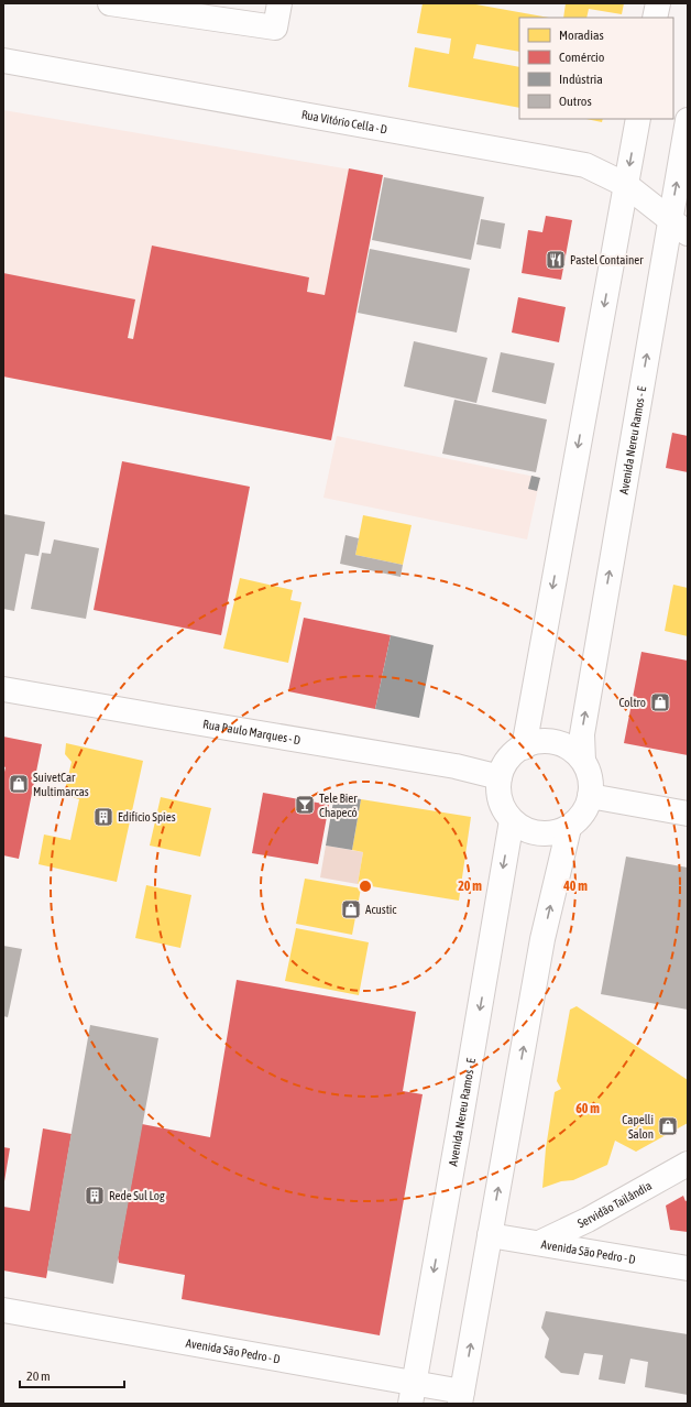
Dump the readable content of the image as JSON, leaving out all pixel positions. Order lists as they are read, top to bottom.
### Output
{
  "streets": {
    "street": [
      "Rua Vitório Cella - D",
      "Avenida Nereu Ramos - E",
      "Rua Paulo Marques - D",
      "Servidão Tailândia",
      "Avenida São Pedro - D"
    ]
  },
  "crossings": [
    ["Rua Vitório Cella - D", "Avenida Nereu Ramos - E"],
    ["Avenida Nereu Ramos - E", "Rua Paulo Marques - D"],
    ["Avenida Nereu Ramos - E", "Avenida São Pedro - D"],
    ["Servidão Tailândia", "Avenida São Pedro - D"]
  ],
  "places": {
    "restaurant": ["Pastel Container"],
    "shop": [
      "Coltro",
      "SuivetCar Multimarcas",
      "Acustic",
      "Capelli Salon"
    ],
    "bar": ["Tele Bier Chapecó"],
    "building": ["Edifício Spies", "Rede Sul Log"]
  },
  "legend": [
    "Moradias",
    "Comércio",
    "Indústria",
    "Outros"
  ],
  "scale_bar": "20 m",
  "rings": ["20 m", "40 m", "60 m"]
}
